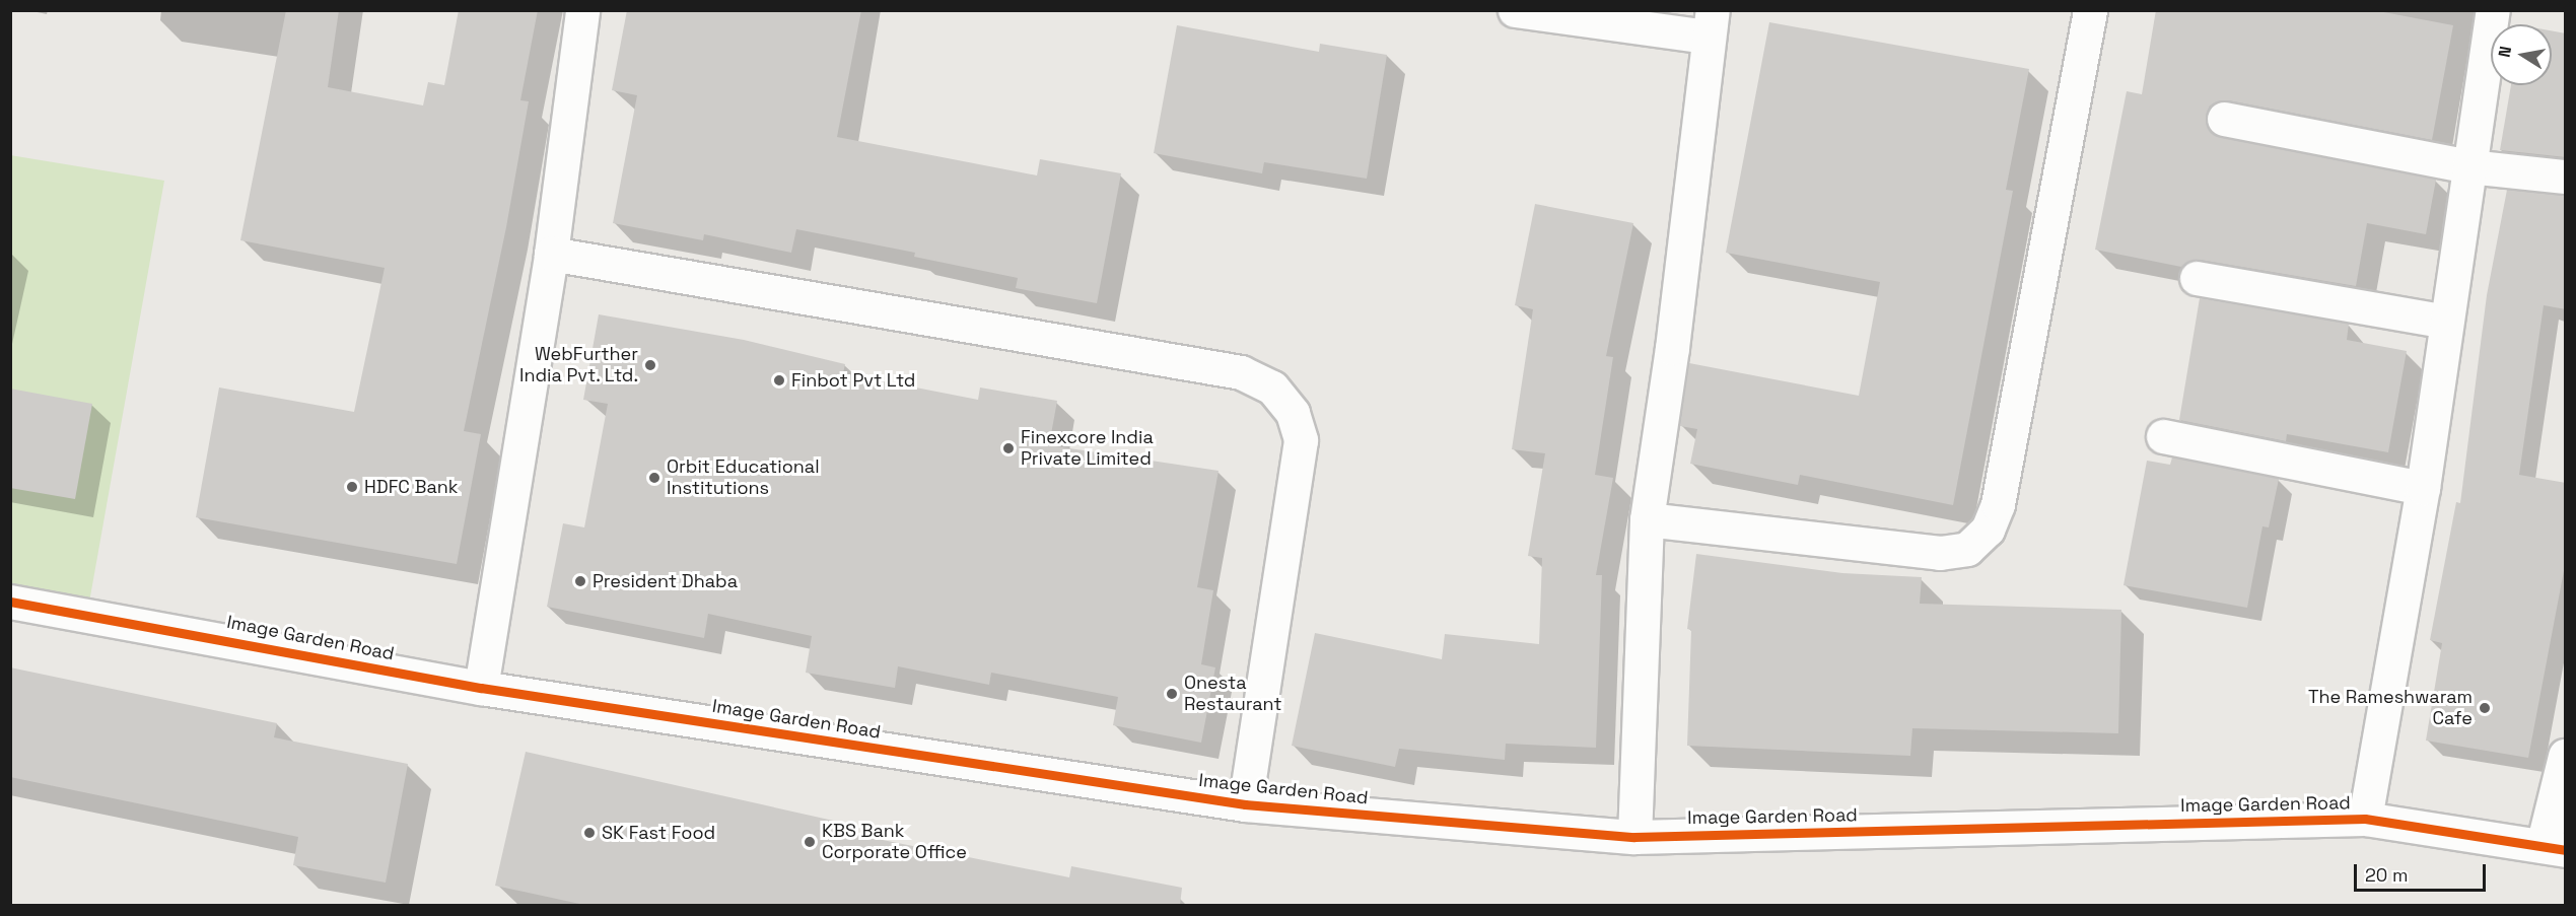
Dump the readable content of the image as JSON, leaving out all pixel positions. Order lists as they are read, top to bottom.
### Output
{
  "streets": {
    "street": ["Image Garden Road"]
  },
  "places": [
    "WebFurther India Pvt. Ltd.",
    "Finbot Pvt Ltd",
    "Finexcore India Private Limited",
    "Orbit Educational Institutions",
    "HDFC Bank",
    "President Dhaba",
    "Onesta Restaurant",
    "The Rameshwaram Cafe",
    "SK Fast Food",
    "KBS Bank Corporate Office"
  ],
  "scale_bar": "20 m",
  "north": "left"
}
